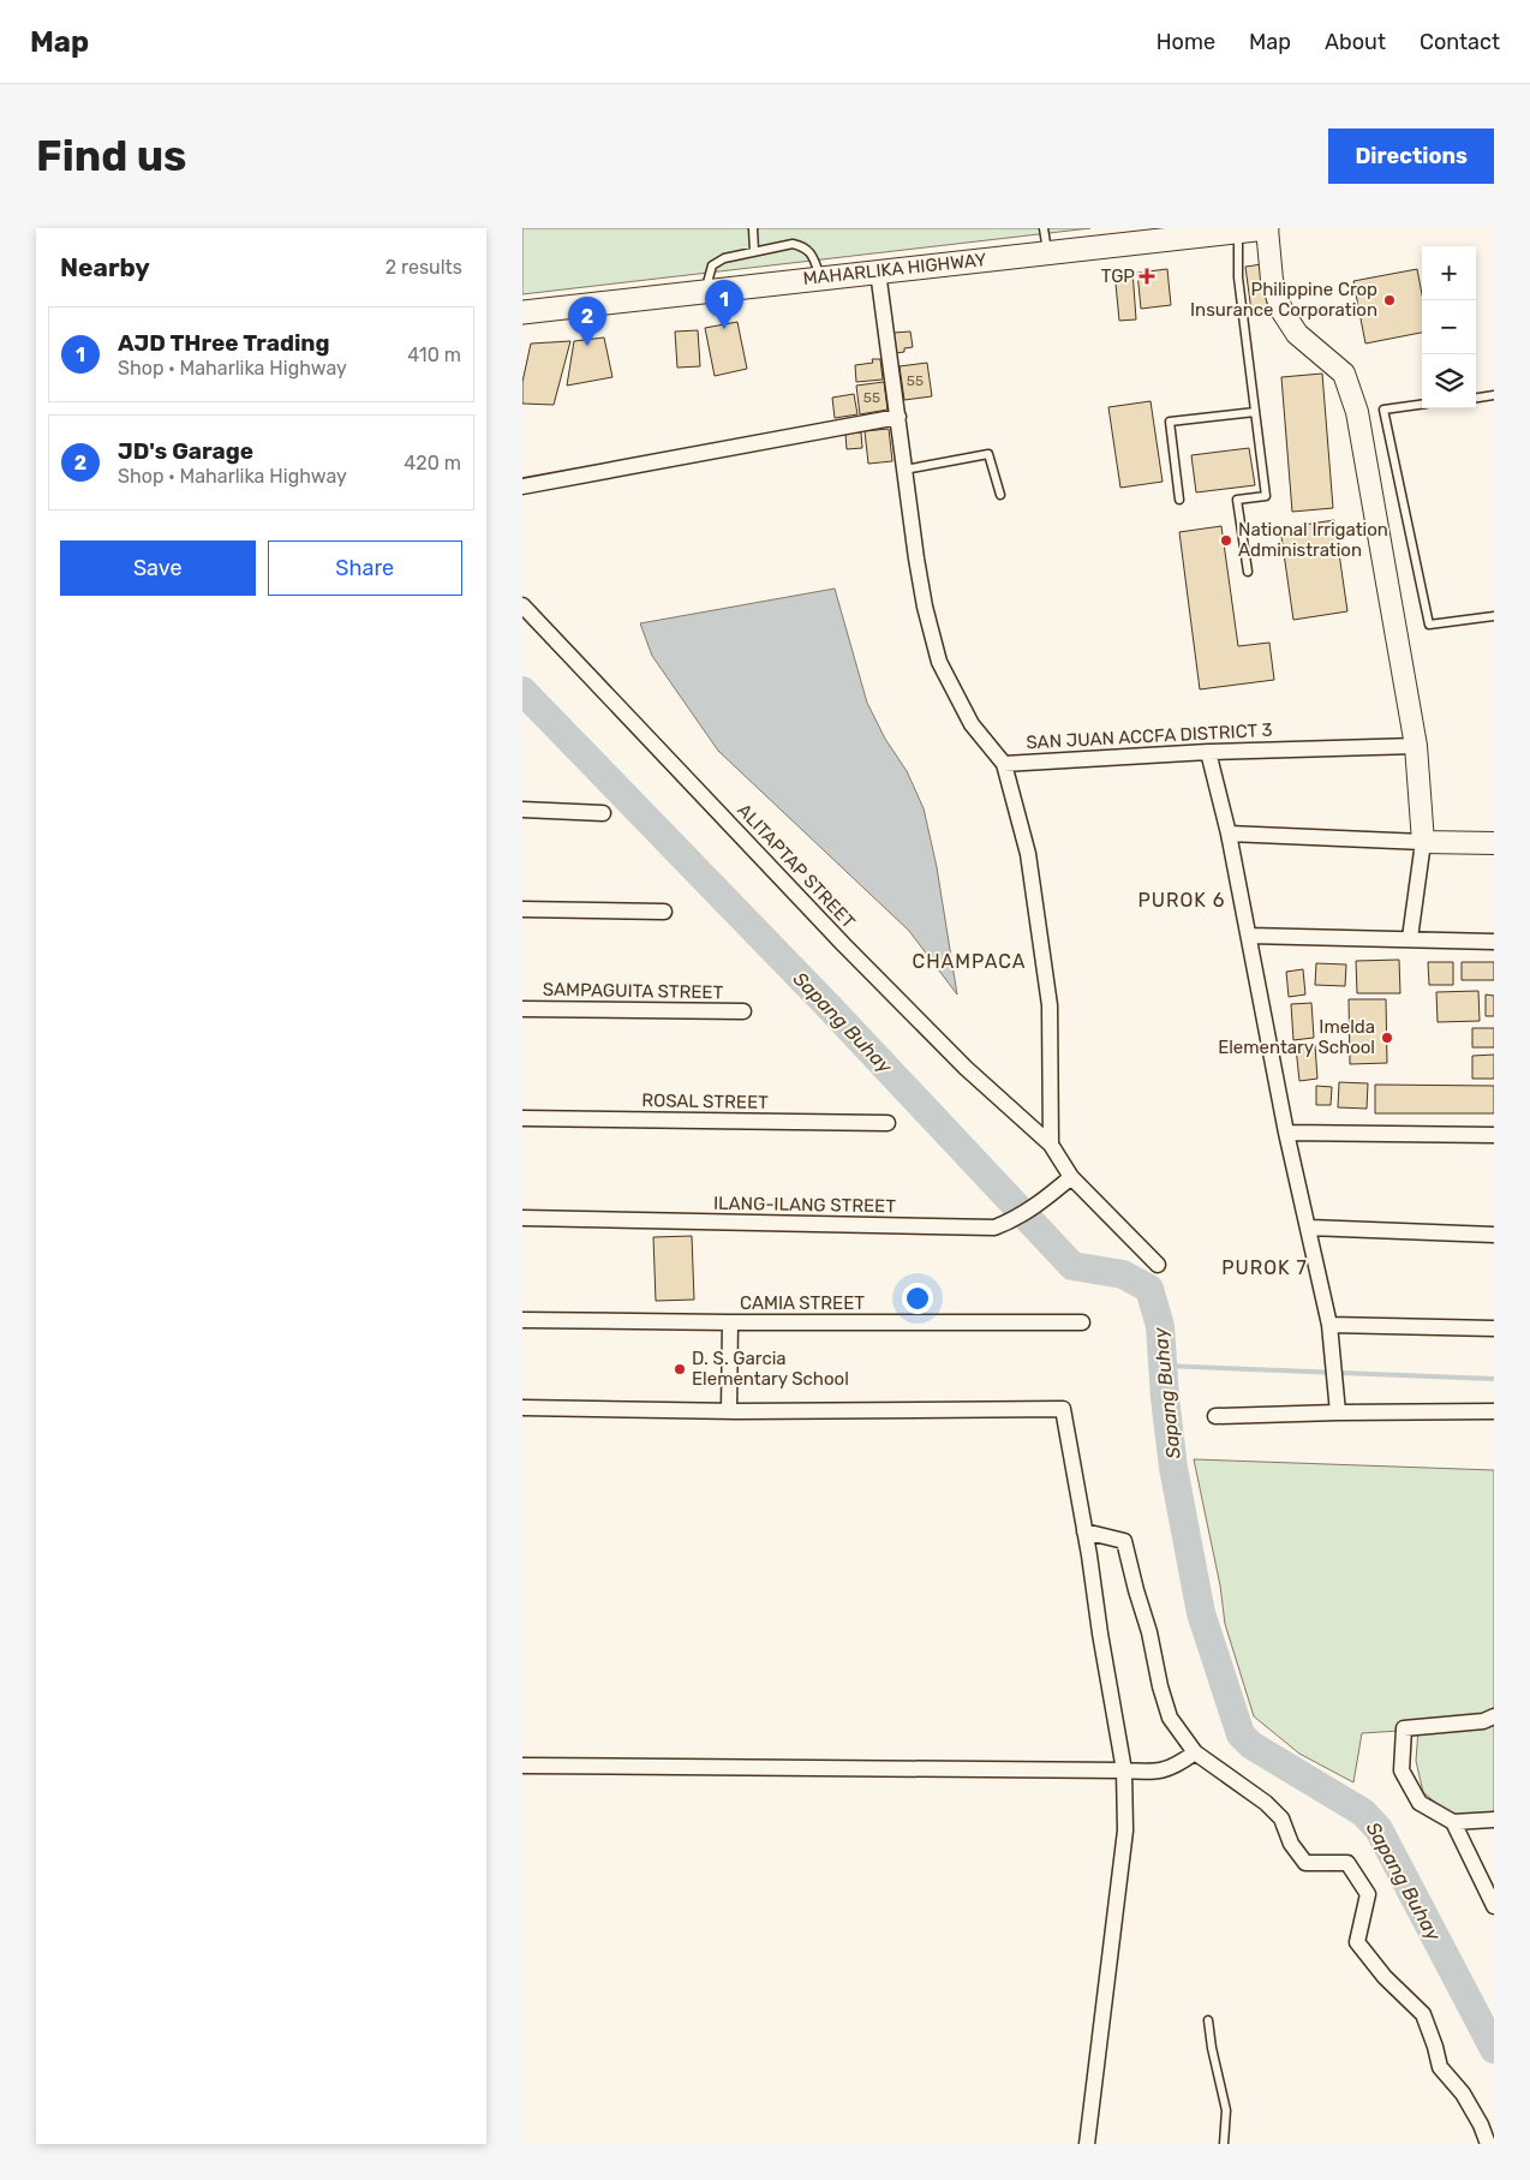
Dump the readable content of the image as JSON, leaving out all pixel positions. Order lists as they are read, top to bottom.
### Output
{
  "streets": {
    "main road": ["MAHARLIKA HIGHWAY"],
    "street": [
      "SAN JUAN ACCFA DISTRICT 3",
      "ALITAPTAP STREET",
      "SAMPAGUITA STREET",
      "ROSAL STREET",
      "ILANG-ILANG STREET",
      "CAMIA STREET"
    ]
  },
  "crossings": [
    ["MAHARLIKA HIGHWAY", "SAN JUAN ACCFA DISTRICT 3"],
    ["ALITAPTAP STREET", "ILANG-ILANG STREET"]
  ],
  "districts": ["PUROK 6", "CHAMPACA", "PUROK 7"],
  "water": ["Sapang Buhay"],
  "places": {
    "health": ["TGP"],
    "other": [
      "Philippine Crop Insurance Corporation",
      "National Irrigation Administration",
      "Imelda Elementary School",
      "D. S. Garcia Elementary School"
    ]
  },
  "house_numbers": ["55", "55"],
  "page": {
    "header": "Map",
    "nav": [
      "Home",
      "Map",
      "About",
      "Contact"
    ],
    "buttons": [
      "Directions",
      ["Save", "Share"]
    ],
    "title": "Find us",
    "heading": ["Nearby", "2 results"],
    "map_buttons": ["+", "−"],
    "pins": ["1", "2"],
    "list": [
      {
        "mark": "1",
        "name": "AJD THree Trading",
        "note": "Shop · Maharlika Highway",
        "value": "410 m"
      },
      {
        "mark": "2",
        "name": "JD's Garage",
        "note": "Shop · Maharlika Highway",
        "value": "420 m"
      }
    ]
  }
}
